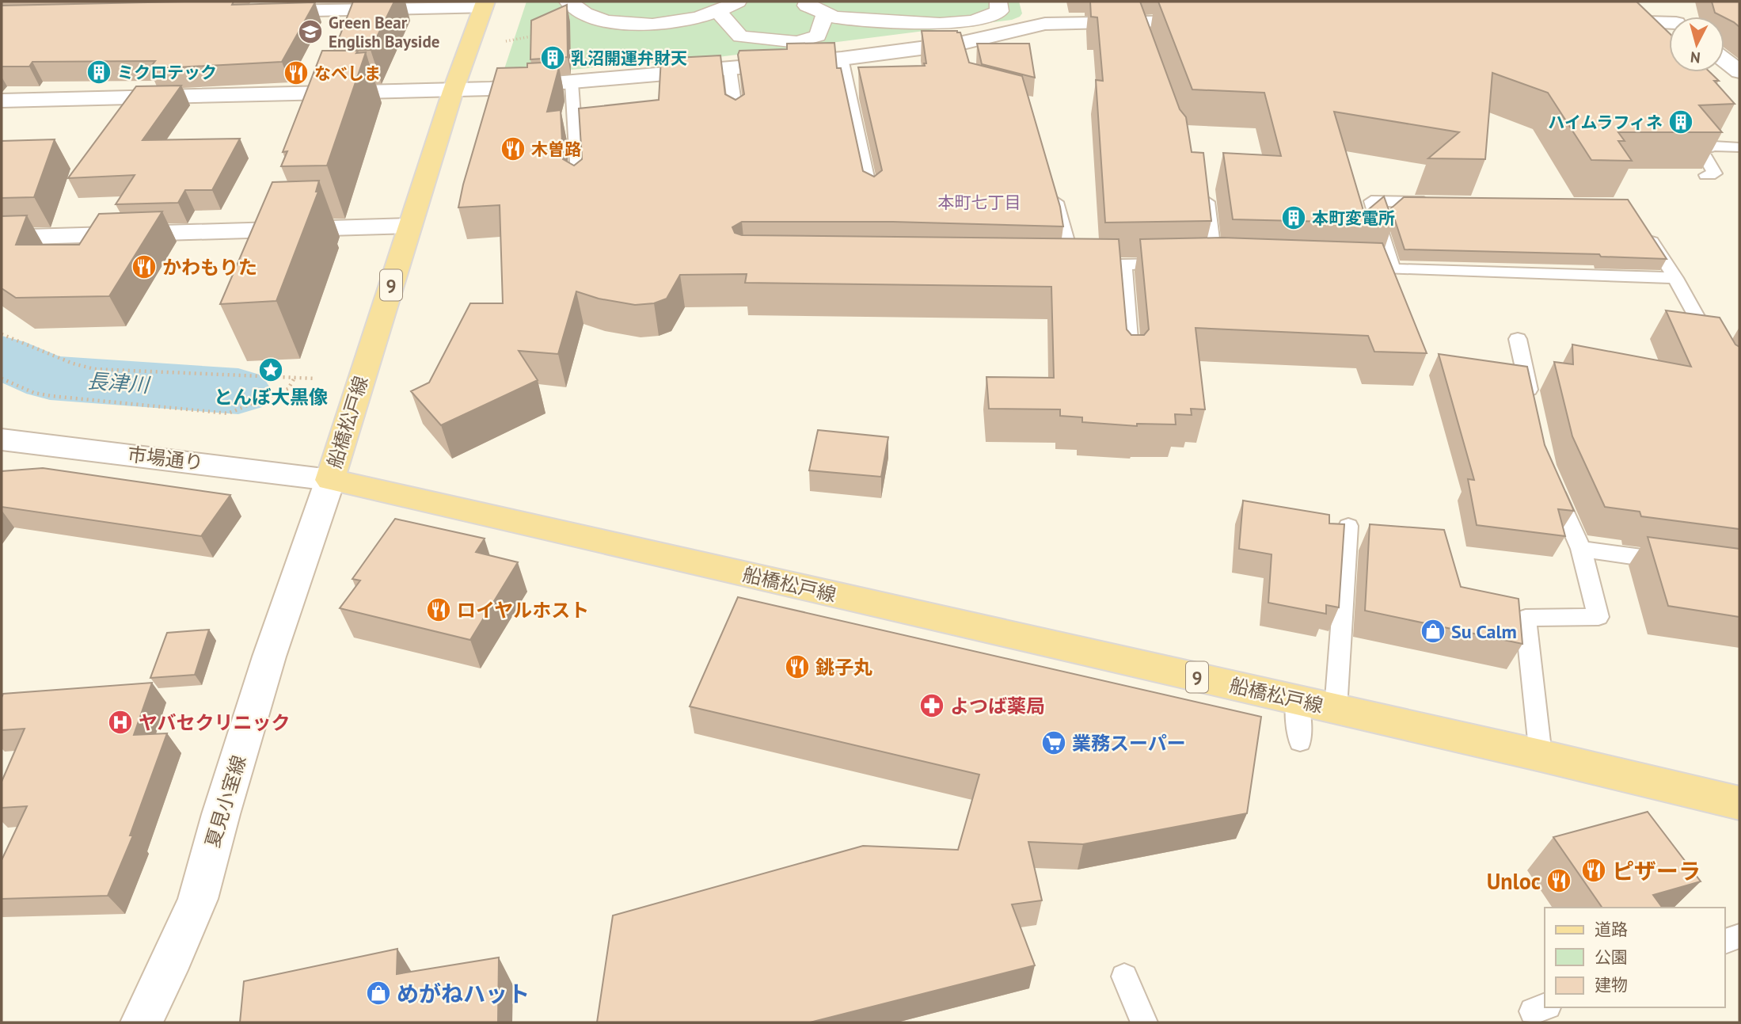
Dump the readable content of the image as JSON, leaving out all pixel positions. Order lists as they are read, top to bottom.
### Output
{
  "streets": {
    "main road": ["9", "船橋松戸線"],
    "street": ["市場通り", "夏見小室線"]
  },
  "crossings": [
    ["船橋松戸線", "市場通り"],
    ["船橋松戸線", "夏見小室線"],
    ["市場通り", "夏見小室線"]
  ],
  "districts": ["本町七丁目"],
  "water": ["長津川"],
  "places": {
    "school or university": ["Green Bear English Bayside"],
    "building": [
      "乳沼開運弁財天",
      "ミクロテック",
      "ハイムラフィネ",
      "本町変電所"
    ],
    "restaurant": [
      "なべしま",
      "木曽路",
      "かわもりた",
      "ロイヤルホスト",
      "銚子丸",
      "ピザーラ",
      "Unloc"
    ],
    "place": ["とんぼ大黒像"],
    "shop": ["Su Calm", "めがねハット"],
    "pharmacy": ["よつば薬局"],
    "hospital": ["ヤバセクリニック"],
    "supermarket": ["業務スーパー"]
  },
  "legend": ["道路", "公園", "建物"],
  "north": "bottom"
}
